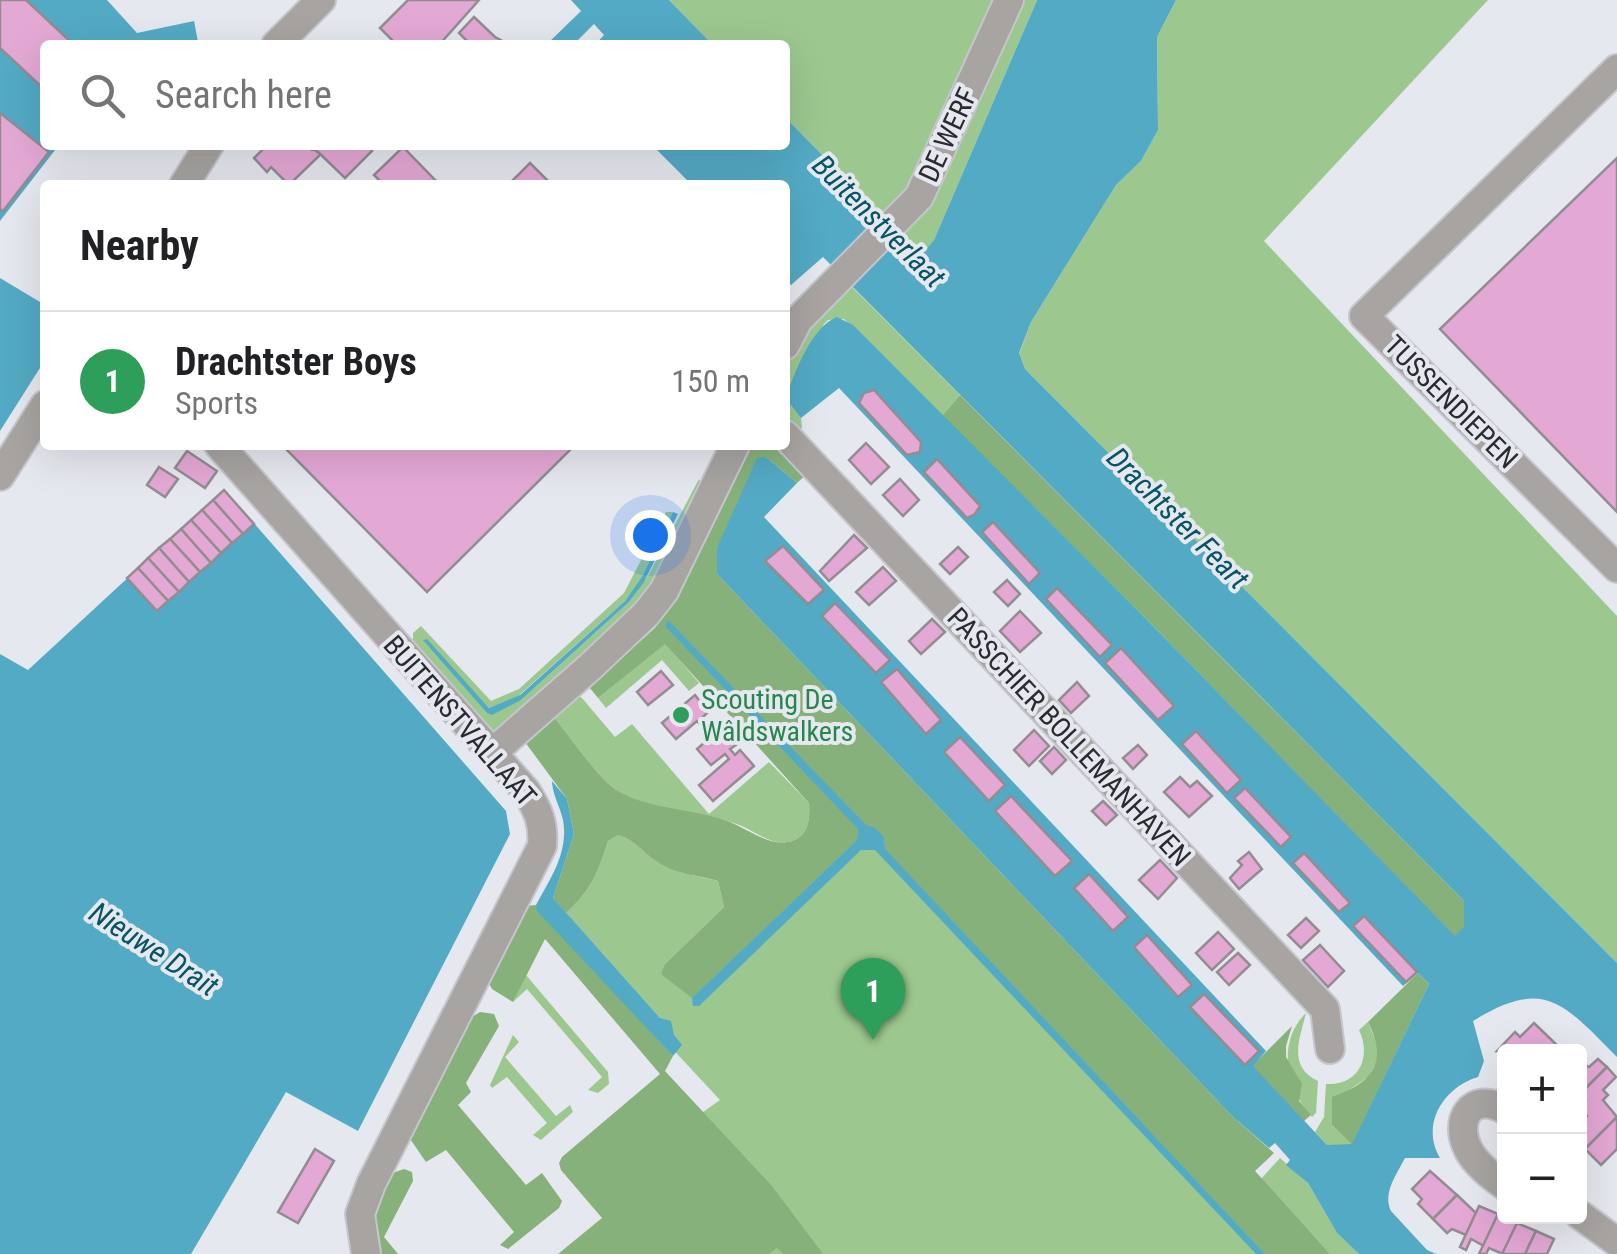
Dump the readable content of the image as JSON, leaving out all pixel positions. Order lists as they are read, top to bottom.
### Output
{
  "streets": {
    "street": [
      "DE WERF",
      "TUSSENDIEPEN",
      "BUITENSTVALLAAT",
      "PASSCHIER BOLLEMANHAVEN"
    ]
  },
  "water": ["Buitenstverlaat", "Drachtster Feart", "Nieuwe Drait"],
  "places": ["Scouting De Wâldswalkers"],
  "page": {
    "search": "Search here",
    "heading": "Nearby",
    "list": [
      {
        "mark": "1",
        "name": "Drachtster Boys",
        "note": "Sports",
        "value": "150 m"
      }
    ],
    "pins": "1",
    "map_buttons": ["+", "−"]
  }
}
